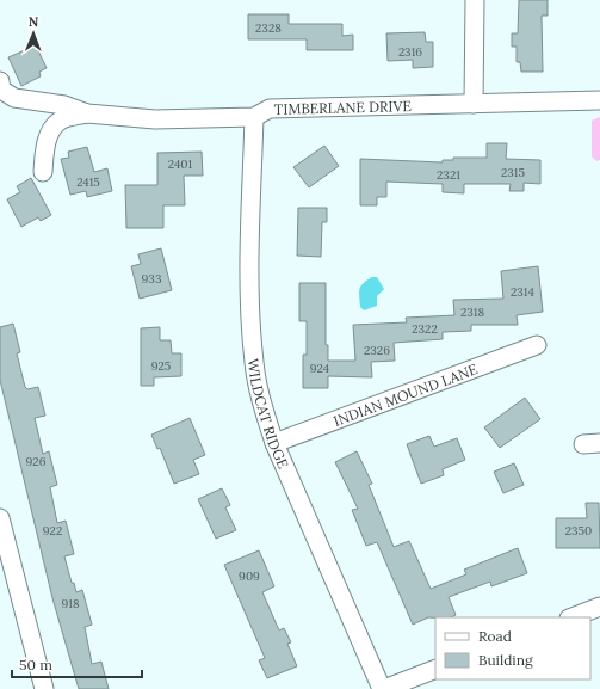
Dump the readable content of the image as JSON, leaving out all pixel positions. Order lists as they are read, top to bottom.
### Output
{
  "streets": {
    "street": ["TIMBERLANE DRIVE", "INDIAN MOUND LANE", "WILDCAT RIDGE"]
  },
  "crossings": [
    ["TIMBERLANE DRIVE", "WILDCAT RIDGE"],
    ["INDIAN MOUND LANE", "WILDCAT RIDGE"]
  ],
  "house_numbers": [
    "2328",
    "2316",
    "2401",
    "2315",
    "2321",
    "2415",
    "933",
    "2314",
    "2318",
    "2322",
    "2326",
    "925",
    "924",
    "926",
    "922",
    "2350",
    "909",
    "918"
  ],
  "legend": ["Road", "Building"],
  "scale_bar": "50 m",
  "north": "top"
}
